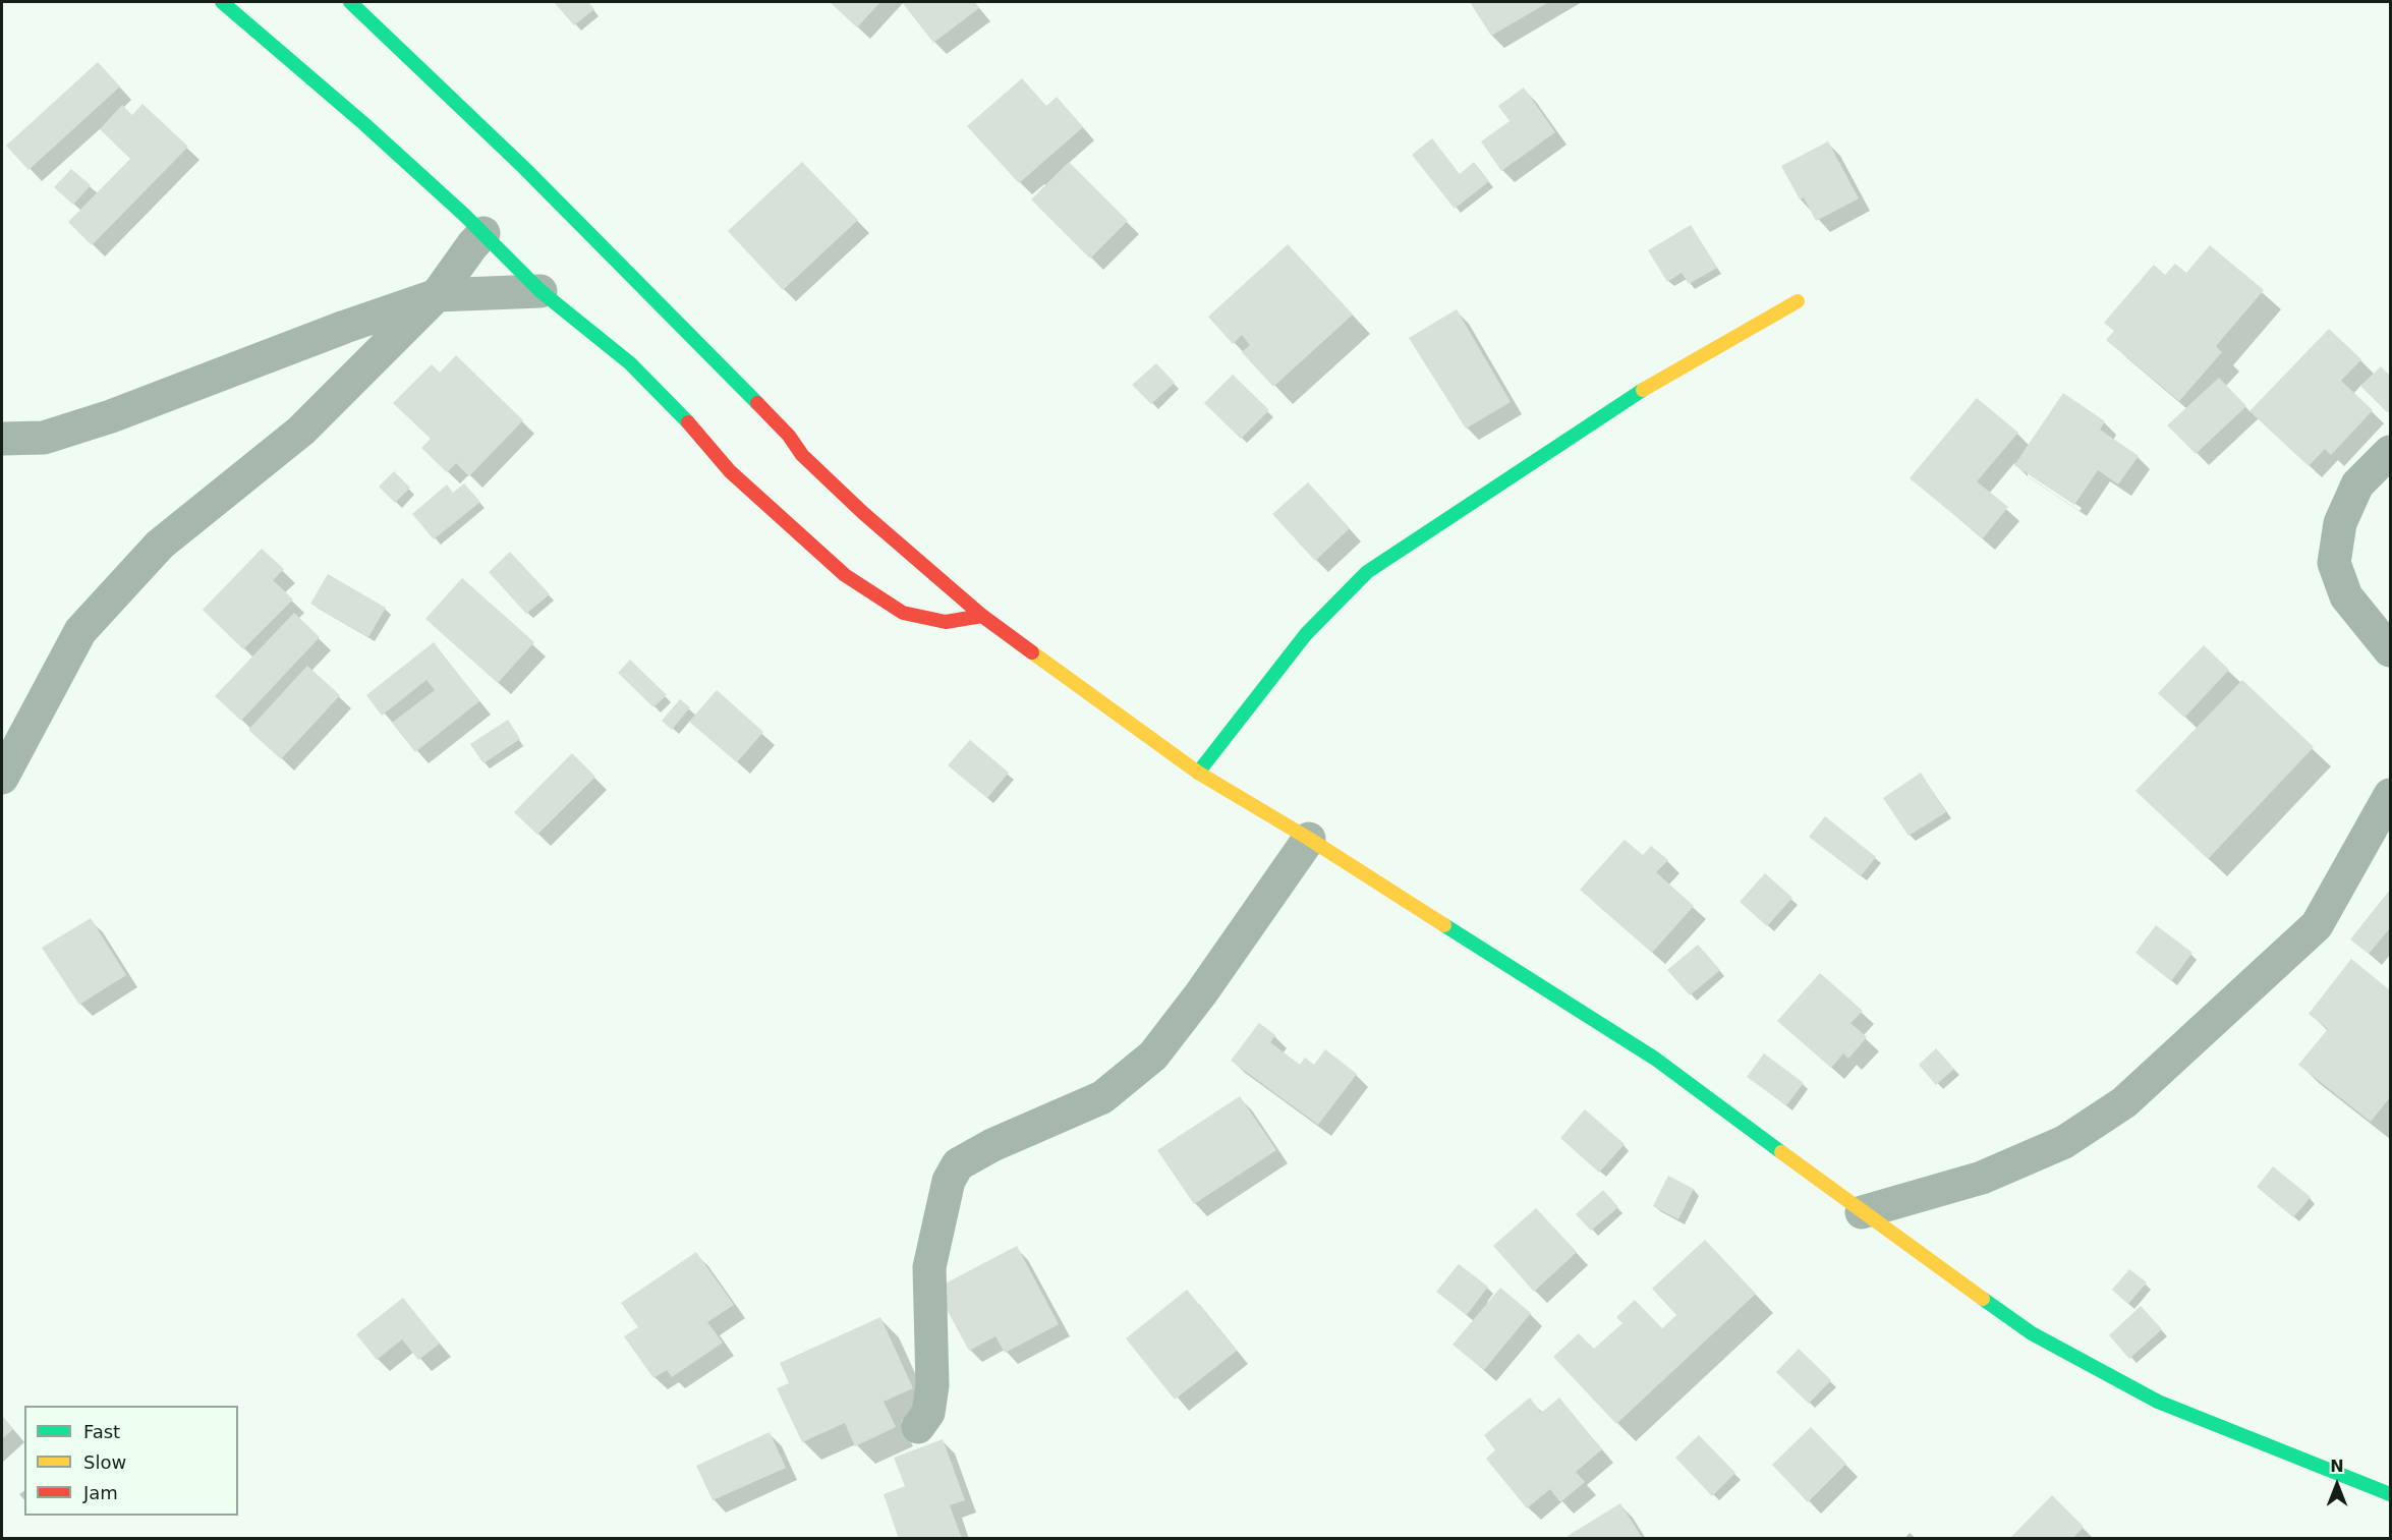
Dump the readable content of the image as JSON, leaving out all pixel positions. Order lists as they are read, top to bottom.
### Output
{
  "legend": ["Fast", "Slow", "Jam"],
  "north": "top"
}
